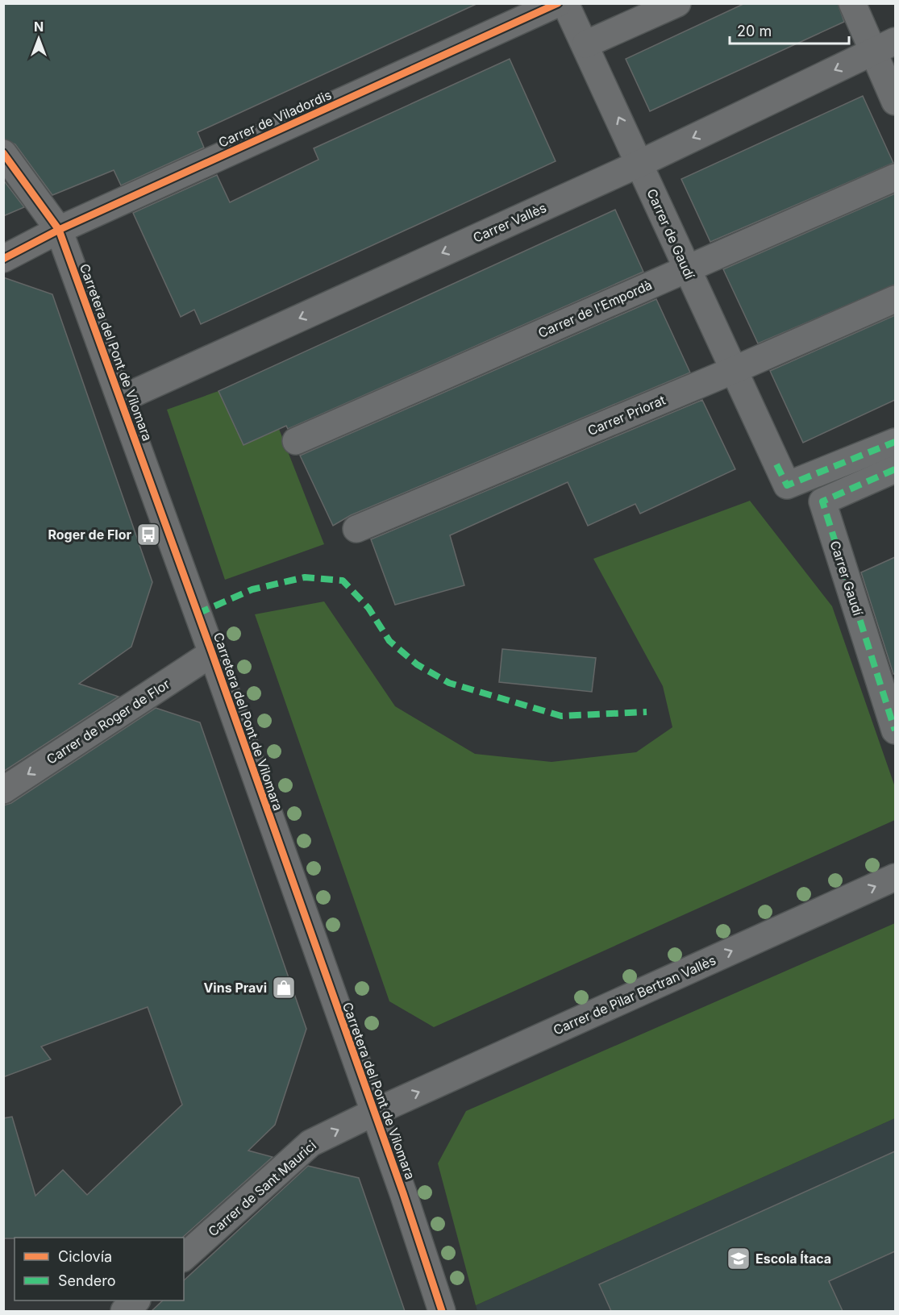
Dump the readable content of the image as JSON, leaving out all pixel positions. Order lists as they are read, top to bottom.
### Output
{
  "streets": {
    "street": [
      "Carrer de Viladordis",
      "Carrer Vallès",
      "Carrer de Gaudí",
      "Carrer de l'Empordà",
      "Carretera del Pont de Vilomara",
      "Carrer Priorat",
      "Carrer Gaudí",
      "Carrer de Roger de Flor",
      "Carrer de Pilar Bertran Vallès",
      "Carrer de Sant Maurici"
    ]
  },
  "crossings": [
    ["Carrer de Viladordis", "Carretera del Pont de Vilomara"],
    ["Carrer Vallès", "Carrer de Gaudí"],
    ["Carrer Vallès", "Carretera del Pont de Vilomara"],
    ["Carrer de Gaudí", "Carrer de l'Empordà"],
    ["Carrer de Gaudí", "Carrer Priorat"],
    ["Carretera del Pont de Vilomara", "Carrer de Roger de Flor"],
    ["Carretera del Pont de Vilomara", "Carrer de Pilar Bertran Vallès"],
    ["Carretera del Pont de Vilomara", "Carrer de Sant Maurici"],
    ["Carrer de Pilar Bertran Vallès", "Carrer de Sant Maurici"]
  ],
  "one_way": [
    "Carrer Vallès",
    "Carrer de Roger de Flor",
    "Carrer de Pilar Bertran Vallès",
    "Carrer de Sant Maurici"
  ],
  "places": {
    "bus stop": ["Roger de Flor"],
    "shop": ["Vins Pravi"],
    "school or university": ["Escola Ítaca"]
  },
  "legend": ["Ciclovía", "Sendero"],
  "scale_bar": "20 m",
  "north": "top"
}
